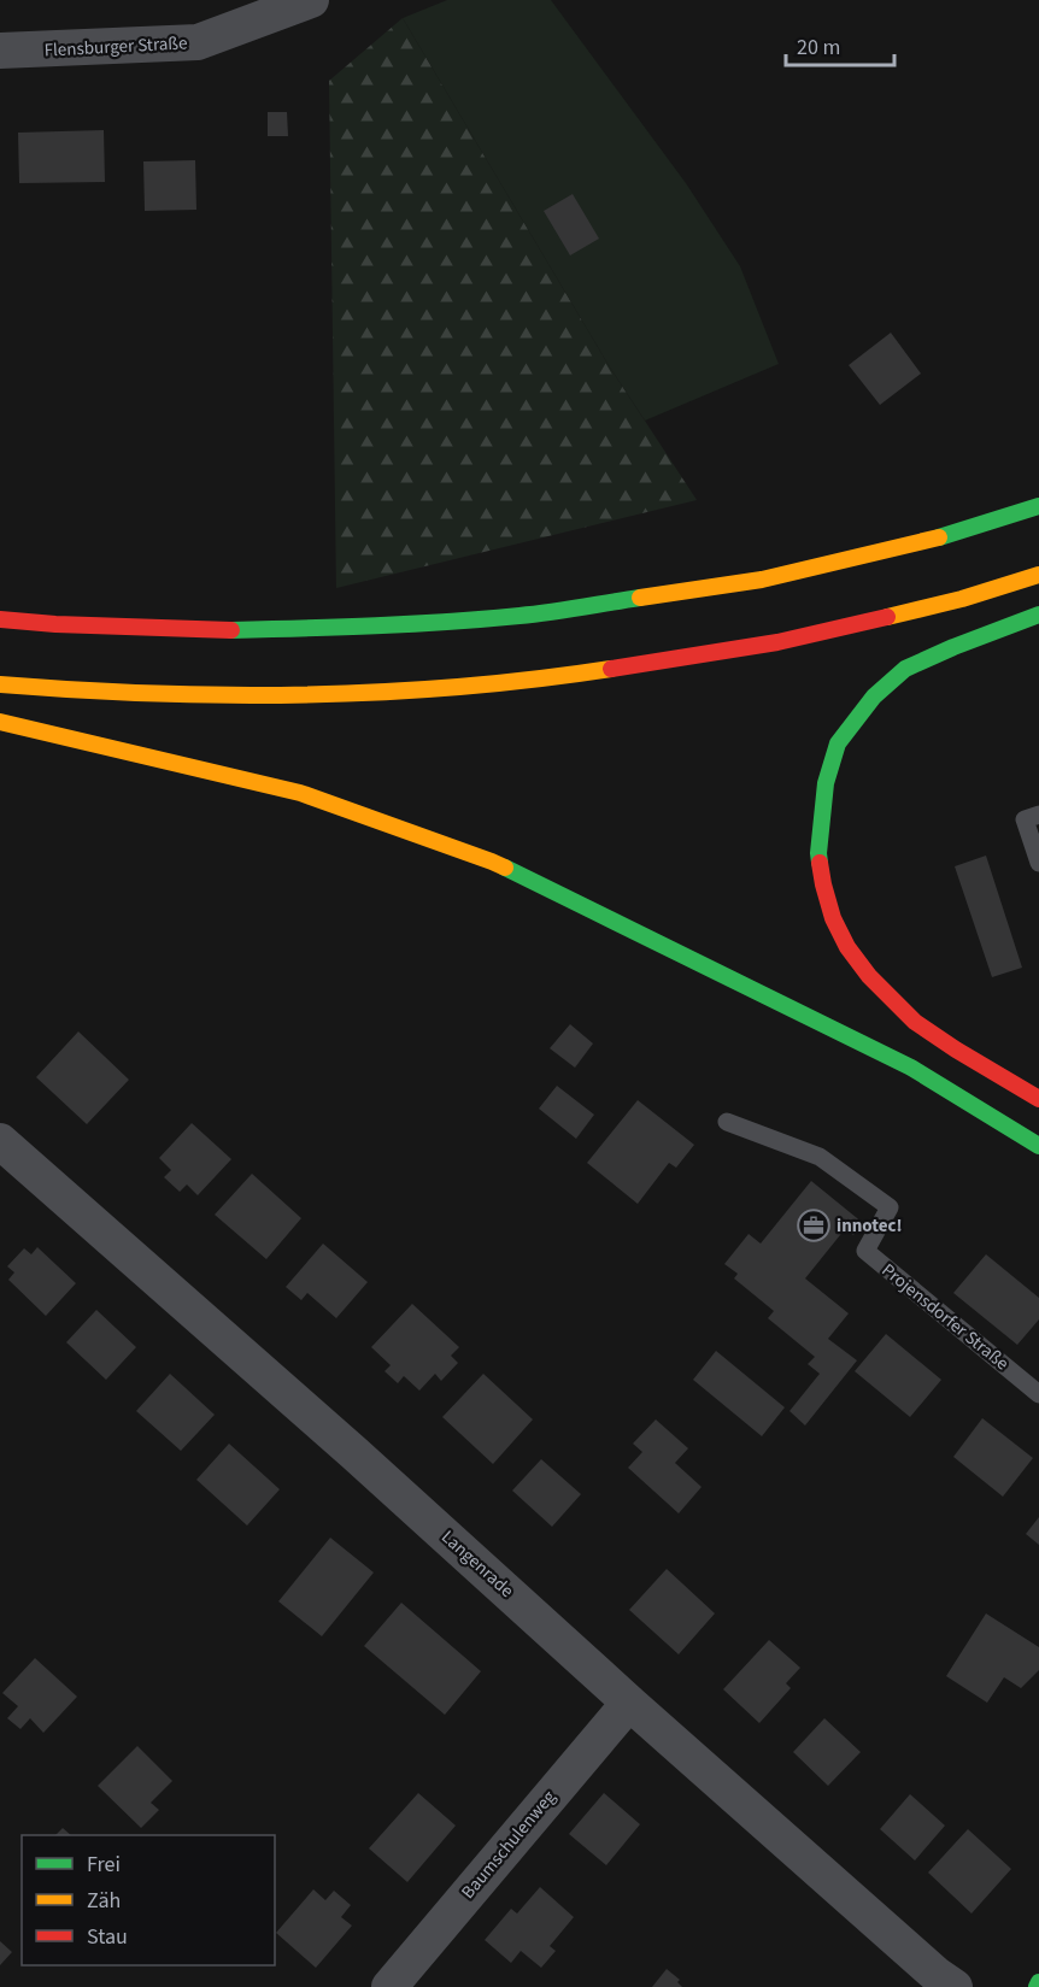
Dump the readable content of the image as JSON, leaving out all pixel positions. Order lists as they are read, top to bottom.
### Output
{
  "streets": {
    "street": ["Flensburger Straße", "Langenrade", "Baumschulenweg"],
    "lane": ["Projensdorfer Straße"]
  },
  "crossings": [
    ["Langenrade", "Baumschulenweg"]
  ],
  "places": {
    "office": ["innotec!"]
  },
  "legend": ["Frei", "Zäh", "Stau"],
  "scale_bar": "20 m"
}
